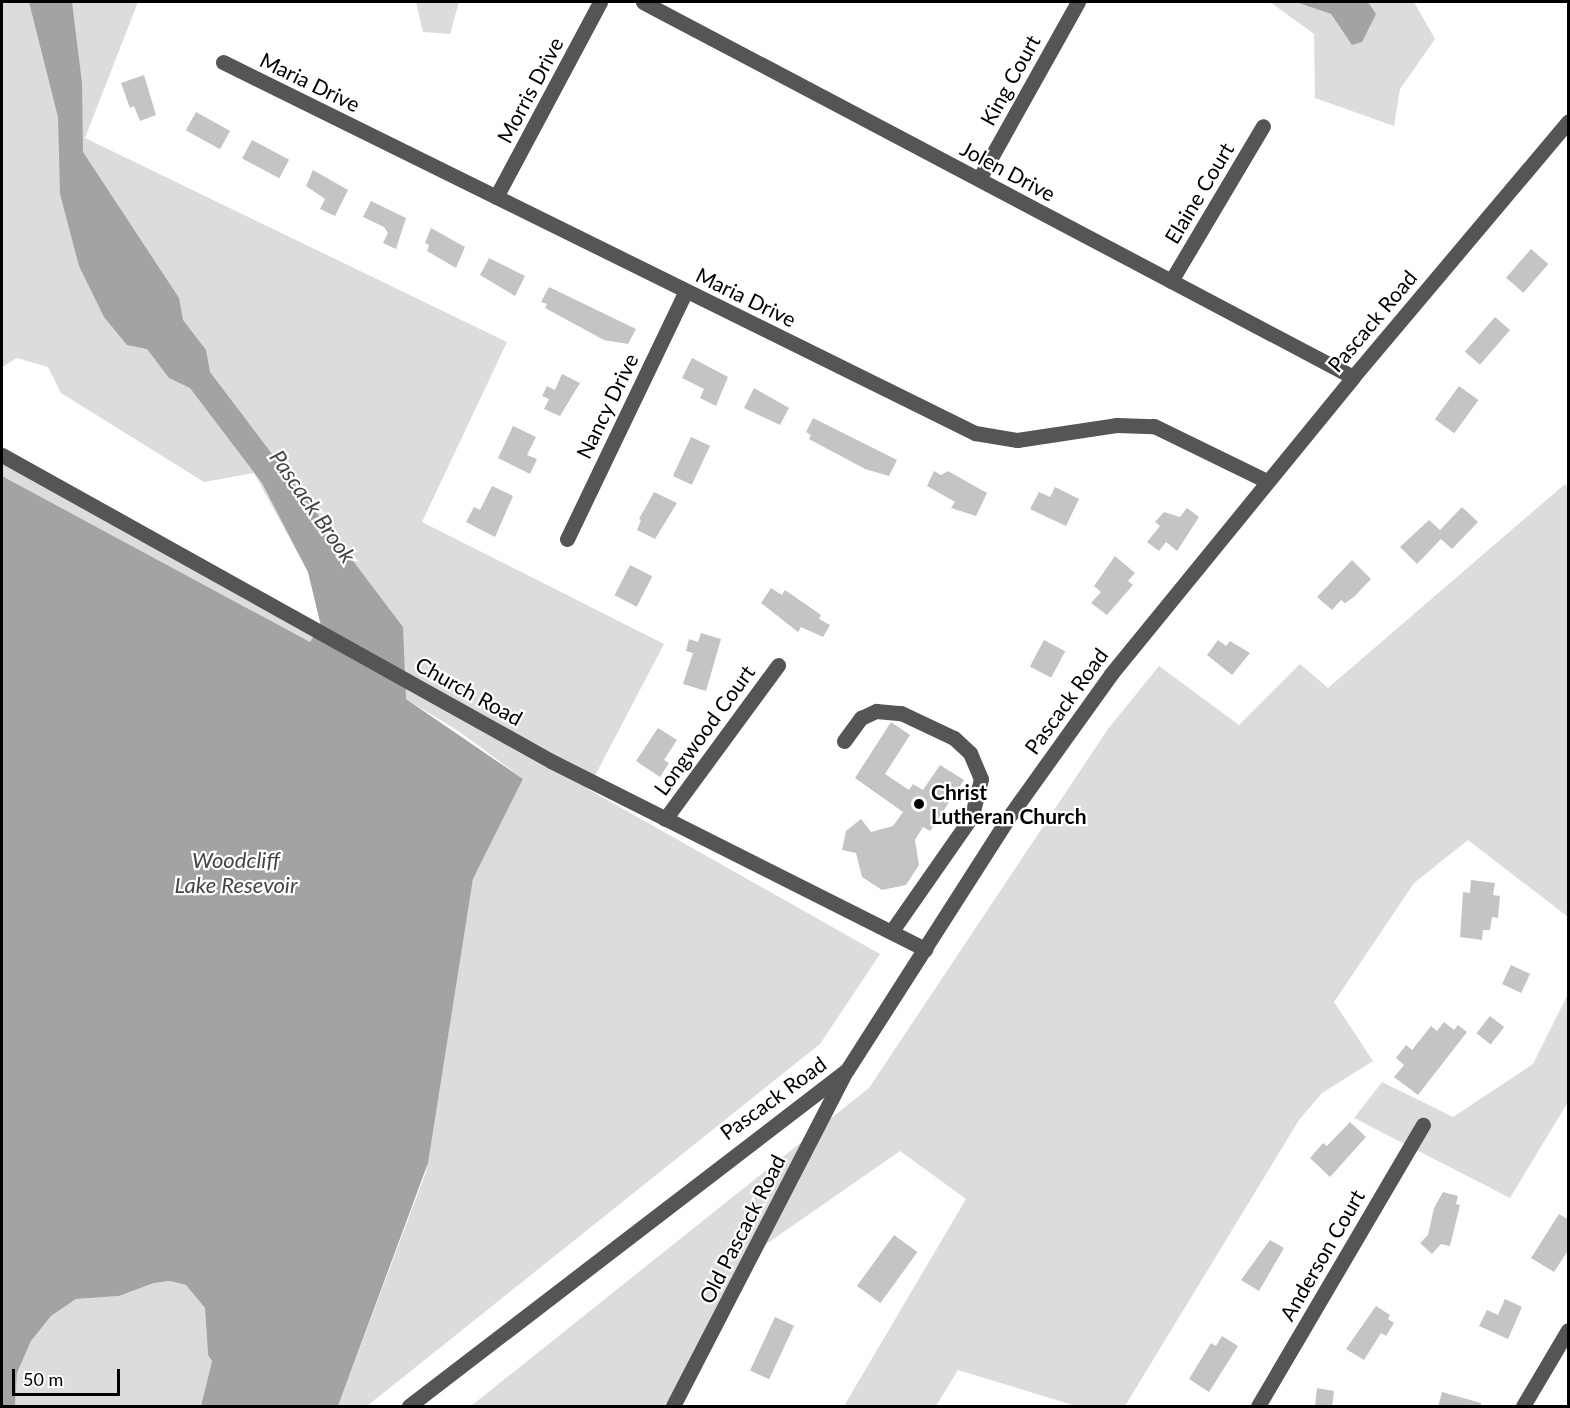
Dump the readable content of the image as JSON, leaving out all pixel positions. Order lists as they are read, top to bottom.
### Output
{
  "streets": {
    "street": [
      "King Court",
      "Maria Drive",
      "Morris Drive",
      "Jolen Drive",
      "Elaine Court",
      "Pascack Road",
      "Nancy Drive",
      "Church Road",
      "Longwood Court",
      "Old Pascack Road",
      "Anderson Court"
    ]
  },
  "crossings": [
    ["King Court", "Jolen Drive"],
    ["Maria Drive", "Morris Drive"],
    ["Maria Drive", "Pascack Road"],
    ["Maria Drive", "Nancy Drive"],
    ["Jolen Drive", "Elaine Court"],
    ["Jolen Drive", "Pascack Road"],
    ["Pascack Road", "Church Road"],
    ["Pascack Road", "Old Pascack Road"],
    ["Church Road", "Longwood Court"]
  ],
  "water": ["Pascack Brook", "Woodcliff Lake Resevoir"],
  "places": ["Christ Lutheran Church"],
  "scale_bar": "50 m"
}
